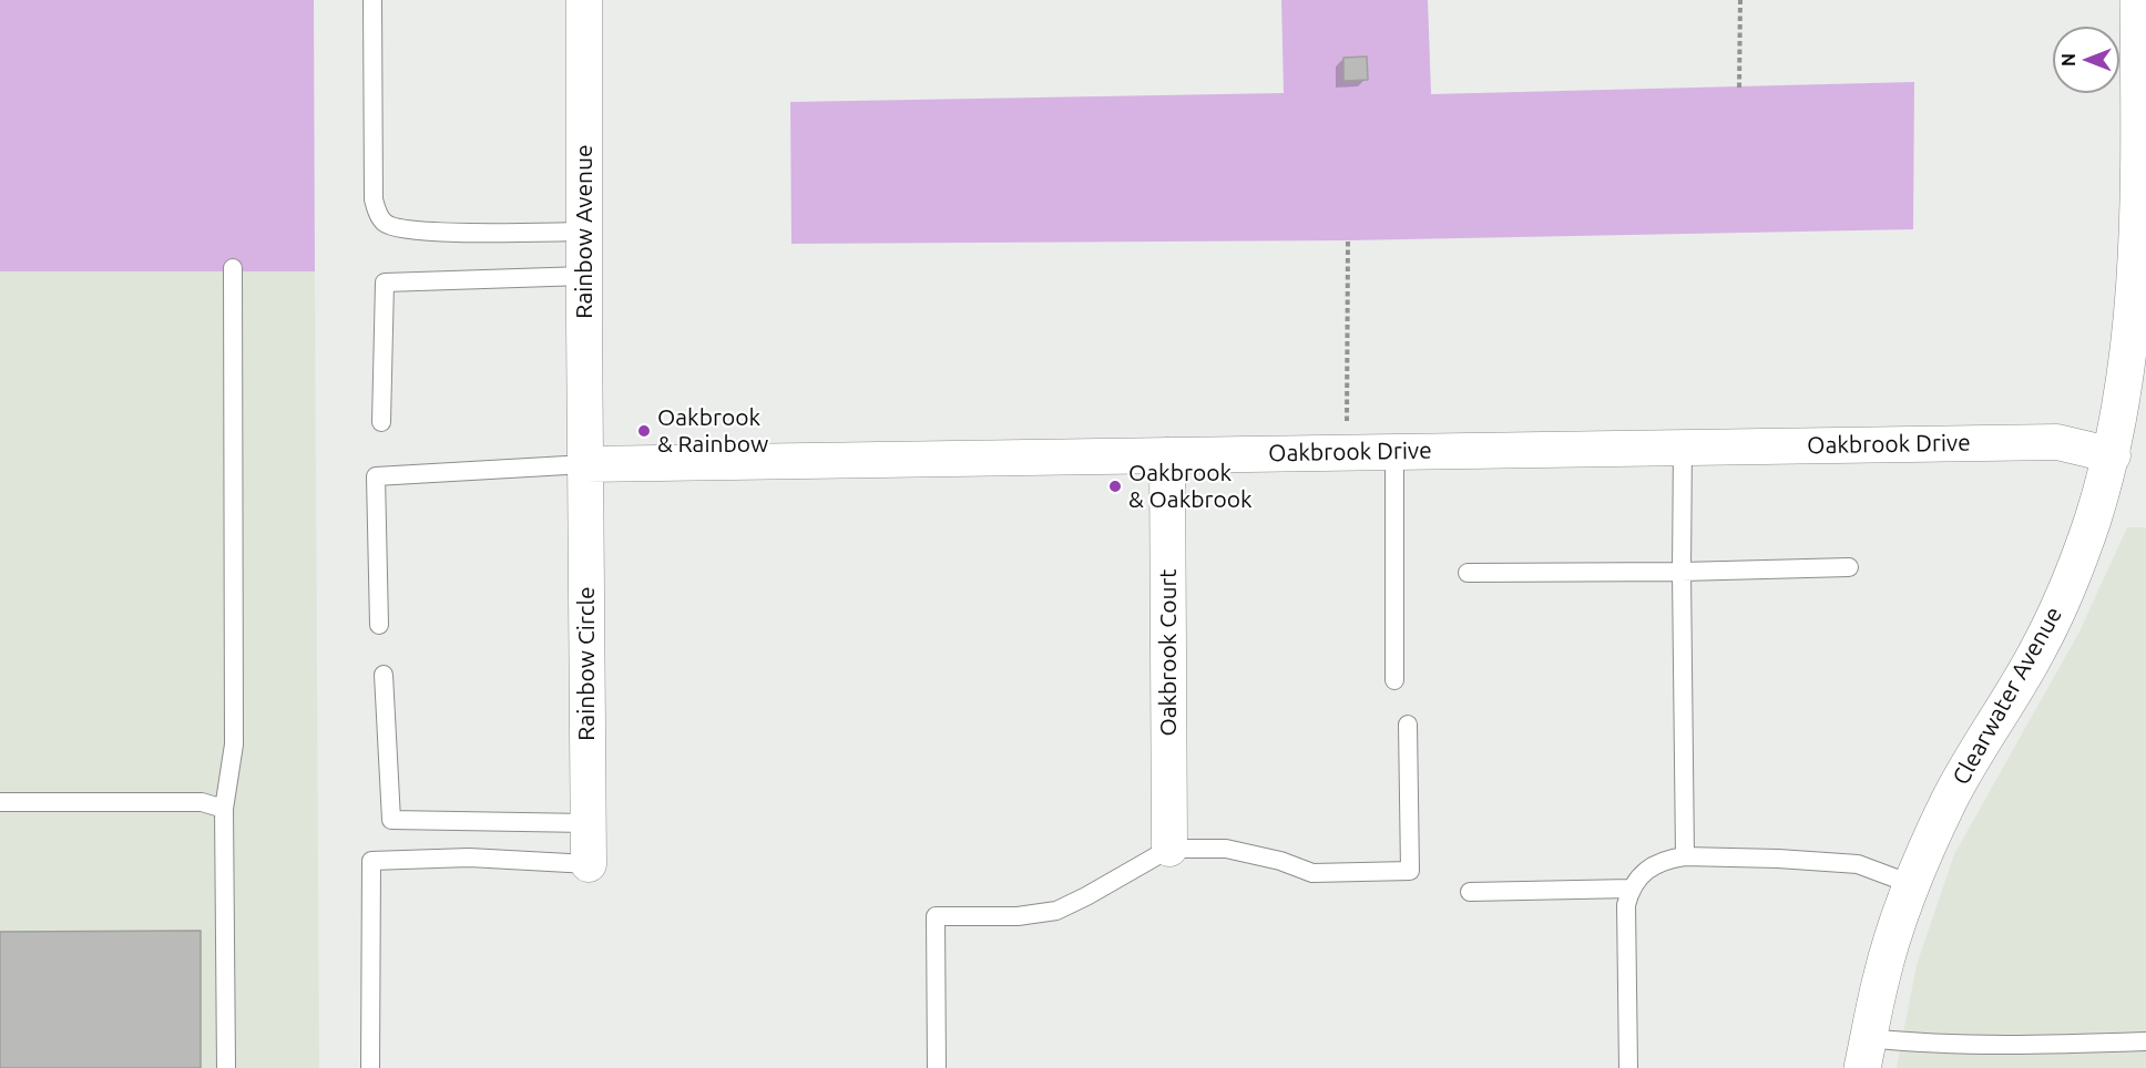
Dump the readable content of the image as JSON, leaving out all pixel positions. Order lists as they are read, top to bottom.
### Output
{
  "streets": {
    "street": [
      "Rainbow Avenue",
      "Oakbrook Drive",
      "Oakbrook Court",
      "Rainbow Circle",
      "Clearwater Avenue"
    ]
  },
  "crossings": [
    ["Rainbow Avenue", "Oakbrook Drive"],
    ["Rainbow Avenue", "Rainbow Circle"],
    ["Oakbrook Drive", "Oakbrook Court"],
    ["Oakbrook Drive", "Rainbow Circle"],
    ["Oakbrook Drive", "Clearwater Avenue"]
  ],
  "places": ["Oakbrook & Rainbow", "Oakbrook & Oakbrook"],
  "north": "left"
}
